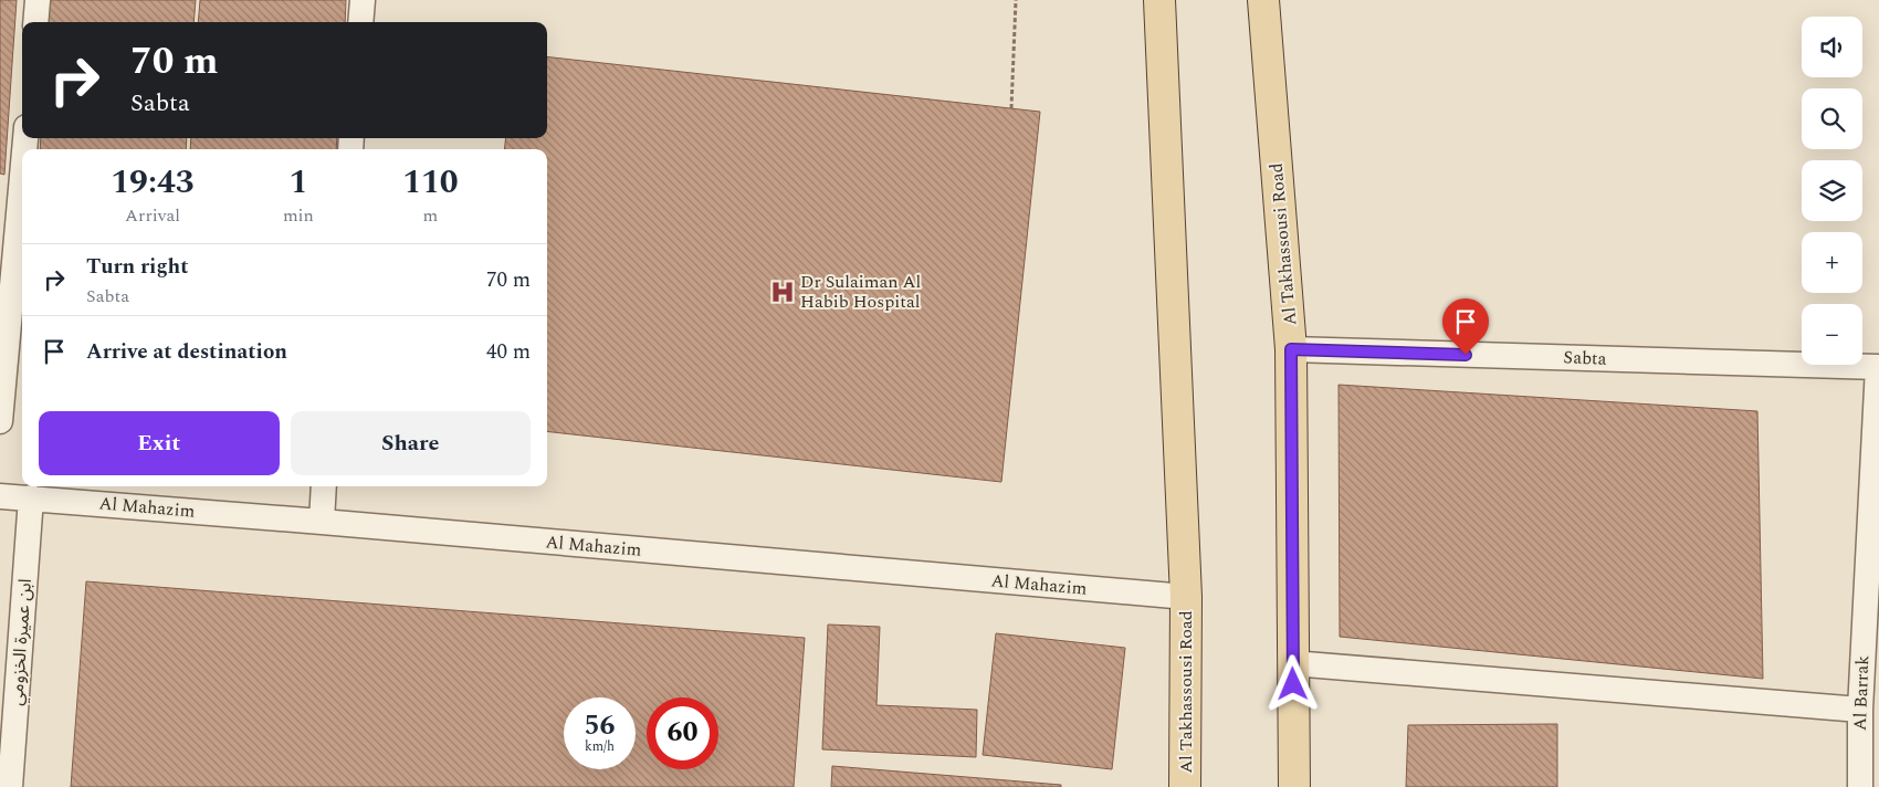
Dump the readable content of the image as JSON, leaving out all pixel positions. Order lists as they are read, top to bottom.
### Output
{
  "streets": {
    "main road": ["Al Takhassousi Road"],
    "street": [
      "Sabta",
      "Al Mahazim",
      "ابن عميرة الخزومي",
      "Al Barrak"
    ]
  },
  "crossings": [
    ["Al Takhassousi Road", "Sabta"],
    ["Al Takhassousi Road", "Al Mahazim"],
    ["Sabta", "Al Barrak"],
    ["Al Mahazim", "ابن عميرة الخزومي"]
  ],
  "places": {
    "hospital": ["Dr Sulaiman Al Habib Hospital"]
  },
  "page": {
    "map_buttons": ["+", "−"],
    "turn": ["70 m", "Sabta"],
    "eta": [
      "19:43",
      "Arrival",
      "1",
      "min",
      "110",
      "m"
    ],
    "list": [
      {
        "name": "Turn right",
        "note": "Sabta",
        "value": "70 m"
      },
      {
        "name": "Arrive at destination",
        "value": "40 m"
      }
    ],
    "buttons": ["Exit", "Share"],
    "speed": "56 km/h",
    "limit": "60"
  }
}
